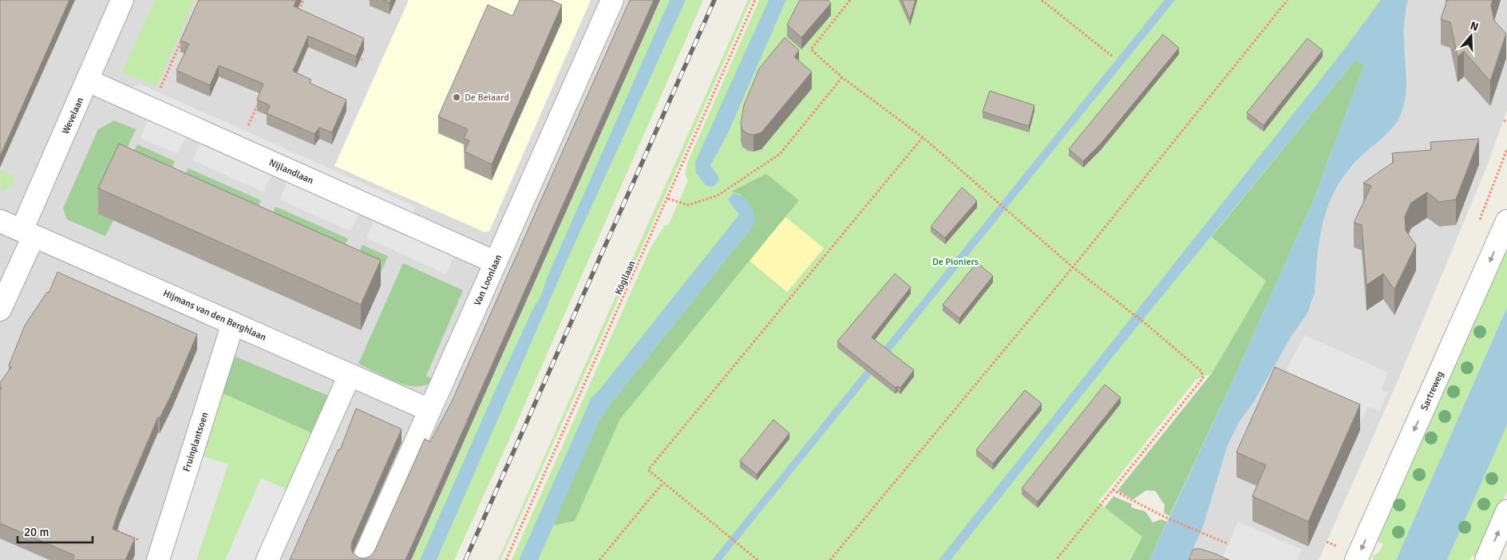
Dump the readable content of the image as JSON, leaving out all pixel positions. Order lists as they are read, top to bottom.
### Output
{
  "streets": {
    "street": [
      "Wevelaan",
      "Nijlandlaan",
      "Van Loonlaan",
      "Hijmans van den Berghlaan",
      "Sartreweg",
      "Fruinplantsoen"
    ],
    "path": ["Kögllaan"]
  },
  "crossings": [
    ["Wevelaan", "Nijlandlaan"],
    ["Wevelaan", "Hijmans van den Berghlaan"],
    ["Nijlandlaan", "Van Loonlaan"],
    ["Van Loonlaan", "Hijmans van den Berghlaan"],
    ["Hijmans van den Berghlaan", "Fruinplantsoen"]
  ],
  "one_way": ["Sartreweg"],
  "parks": ["De Pioniers"],
  "places": ["De Beiaard"],
  "scale_bar": "20 m",
  "north": "top"
}
